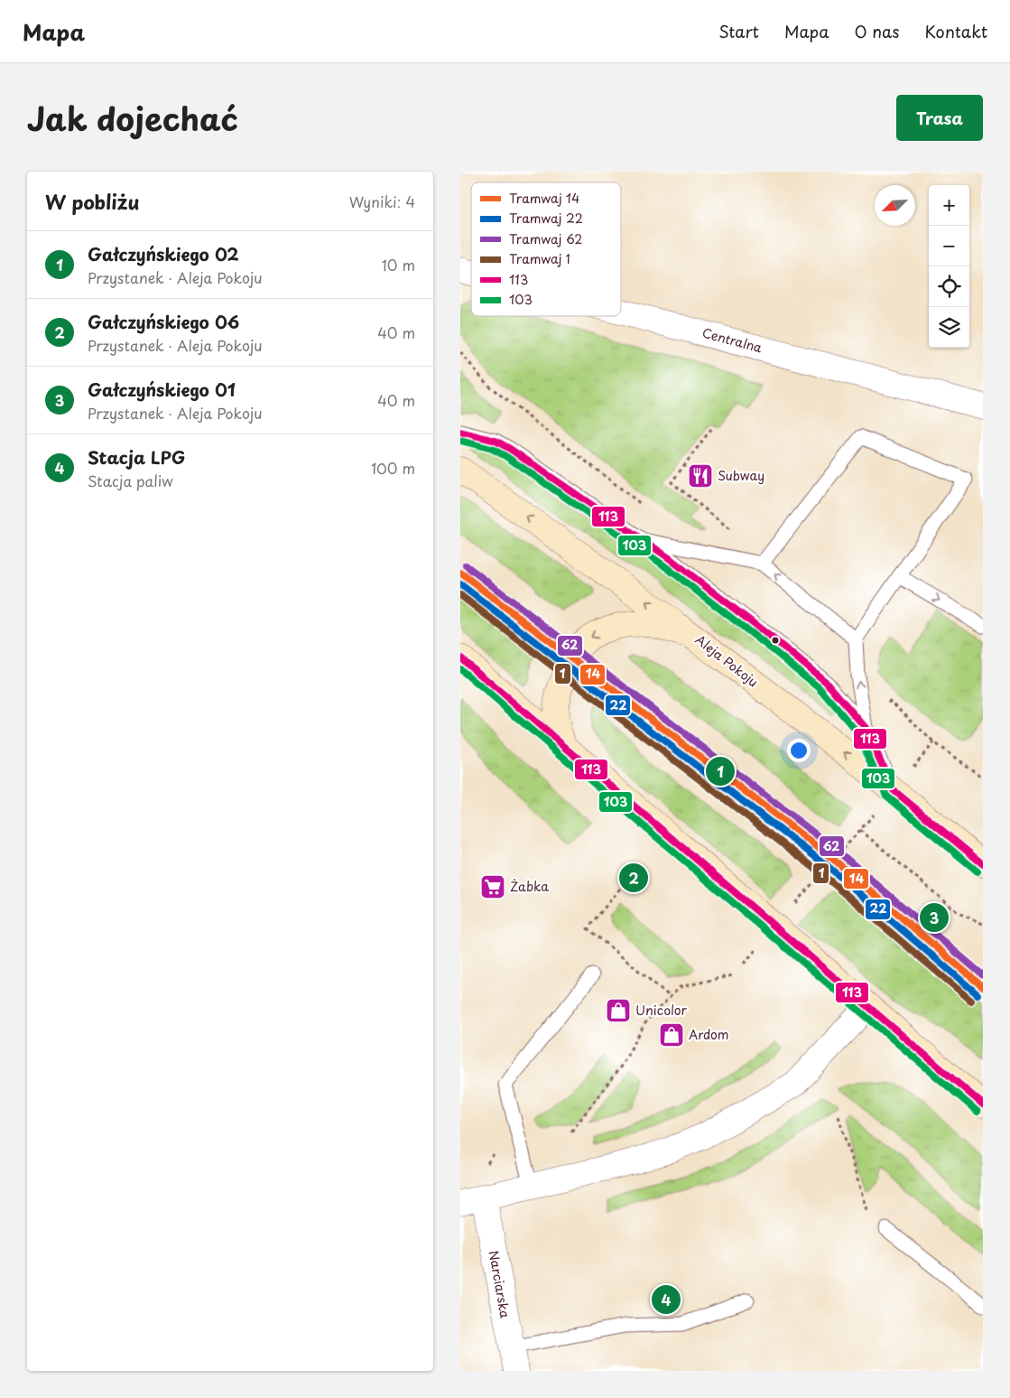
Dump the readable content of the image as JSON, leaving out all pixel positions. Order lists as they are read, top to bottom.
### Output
{
  "streets": {
    "main road": ["Aleja Pokoju"],
    "street": ["Centralna", "Narciarska"]
  },
  "places": {
    "restaurant": ["Subway"],
    "supermarket": ["Żabka"],
    "shop": ["Unicolor", "Ardom"]
  },
  "lines": [
    "transit line 113",
    "transit line 103",
    "tram line 62",
    "tram line 14",
    "tram line 22",
    "tram line 1"
  ],
  "legend": [
    "Tramwaj 14",
    "Tramwaj 22",
    "Tramwaj 62",
    "Tramwaj 1",
    "113",
    "103"
  ],
  "north": "bottom left",
  "page": {
    "header": "Mapa",
    "nav": [
      "Start",
      "Mapa",
      "O nas",
      "Kontakt"
    ],
    "title": "Jak dojechać",
    "buttons": "Trasa",
    "heading": ["W pobliżu", "Wyniki: 4"],
    "map_buttons": ["+", "−"],
    "list": [
      {
        "mark": "1",
        "name": "Gałczyńskiego 02",
        "note": "Przystanek · Aleja Pokoju",
        "value": "10 m"
      },
      {
        "mark": "2",
        "name": "Gałczyńskiego 06",
        "note": "Przystanek · Aleja Pokoju",
        "value": "40 m"
      },
      {
        "mark": "3",
        "name": "Gałczyńskiego 01",
        "note": "Przystanek · Aleja Pokoju",
        "value": "40 m"
      },
      {
        "mark": "4",
        "name": "Stacja LPG",
        "note": "Stacja paliw",
        "value": "100 m"
      }
    ],
    "pins": [
      "1",
      "2",
      "3",
      "4"
    ]
  }
}
